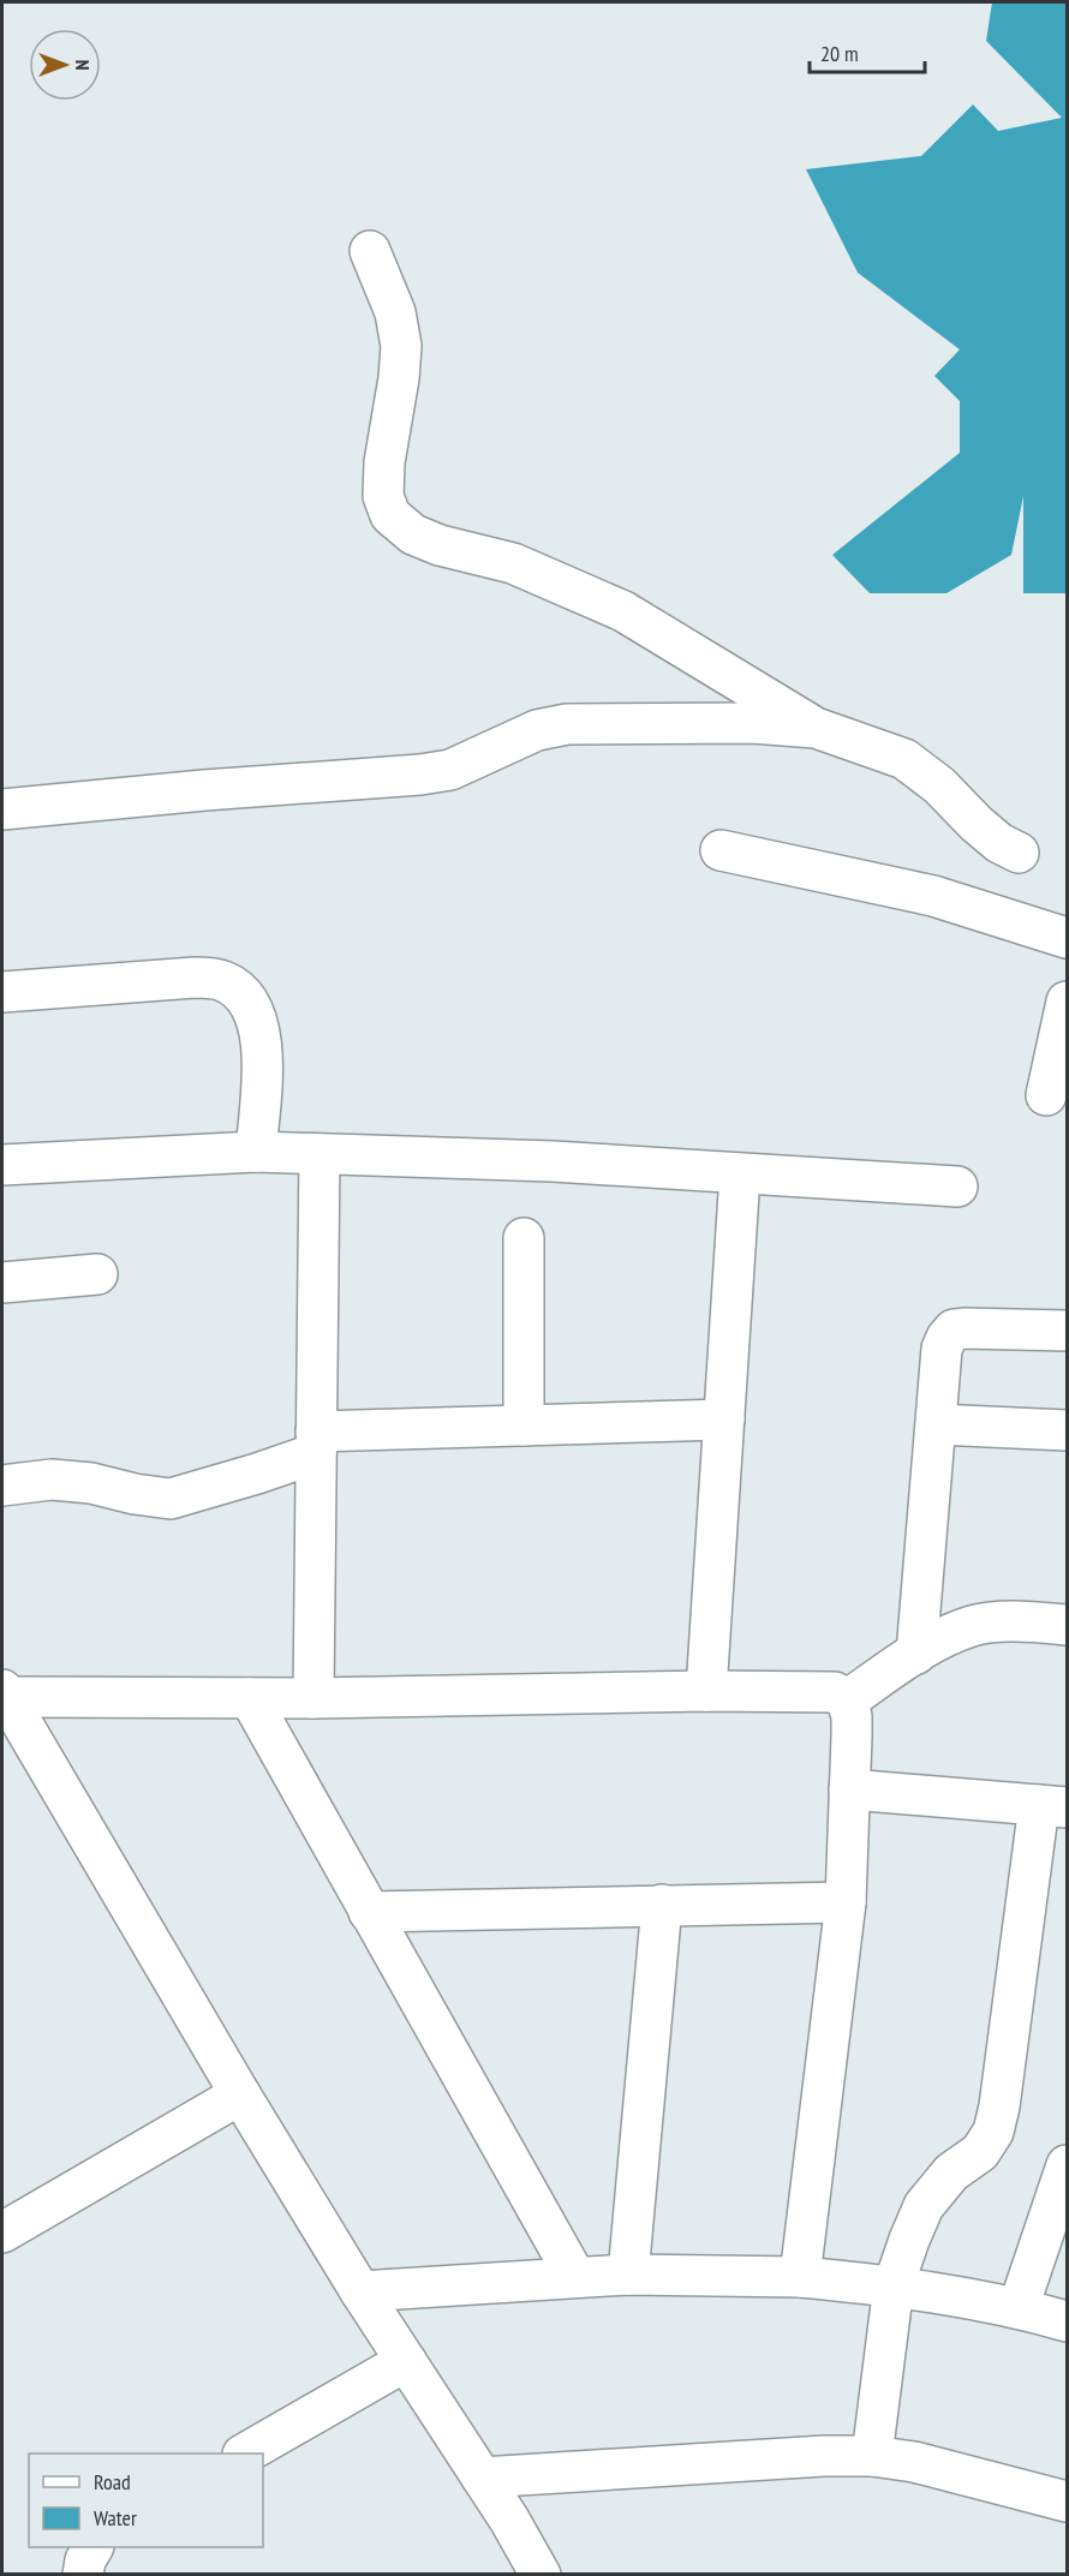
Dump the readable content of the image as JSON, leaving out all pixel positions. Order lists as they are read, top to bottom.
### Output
{
  "legend": ["Road", "Water"],
  "scale_bar": "20 m",
  "north": "right"
}
